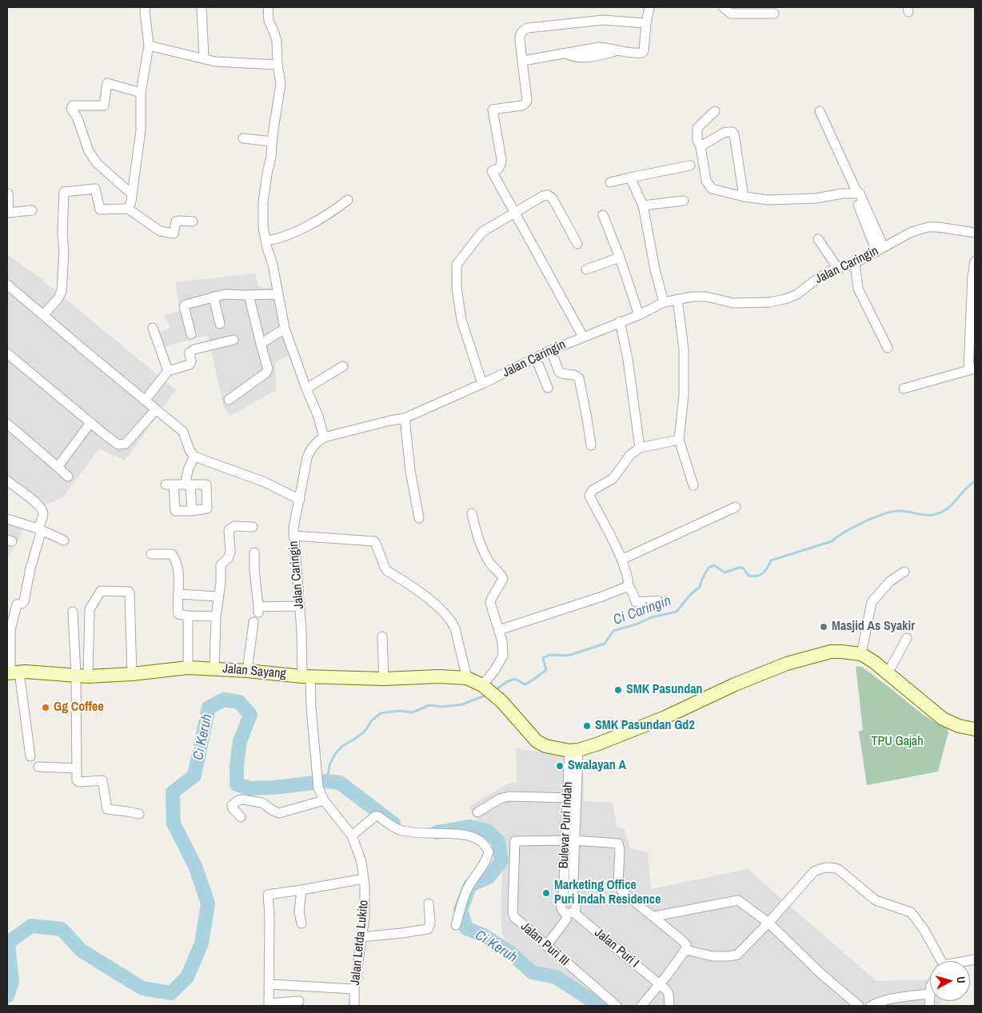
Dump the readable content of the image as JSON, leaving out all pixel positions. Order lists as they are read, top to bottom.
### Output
{
  "streets": {
    "main road": ["Jalan Sayang"],
    "street": [
      "Jalan Caringin",
      "Bulevar Puri Indah",
      "Jalan Letda Lukito",
      "Jalan Puri III",
      "Jalan Puri I"
    ]
  },
  "crossings": [
    ["Jalan Caringin", "Jalan Sayang"],
    ["Jalan Caringin", "Jalan Letda Lukito"],
    ["Jalan Sayang", "Jalan Letda Lukito"],
    ["Bulevar Puri Indah", "Jalan Puri III"],
    ["Bulevar Puri Indah", "Jalan Puri I"]
  ],
  "water": ["Ci Caringin", "Ci Keruh"],
  "parks": ["TPU Gajah"],
  "places": [
    "Masjid As Syakir",
    "SMK Pasundan",
    "Gg Coffee",
    "SMK Pasundan Gd2",
    "Swalayan A",
    "Marketing Office Puri Indah Residence"
  ],
  "north": "right"
}
